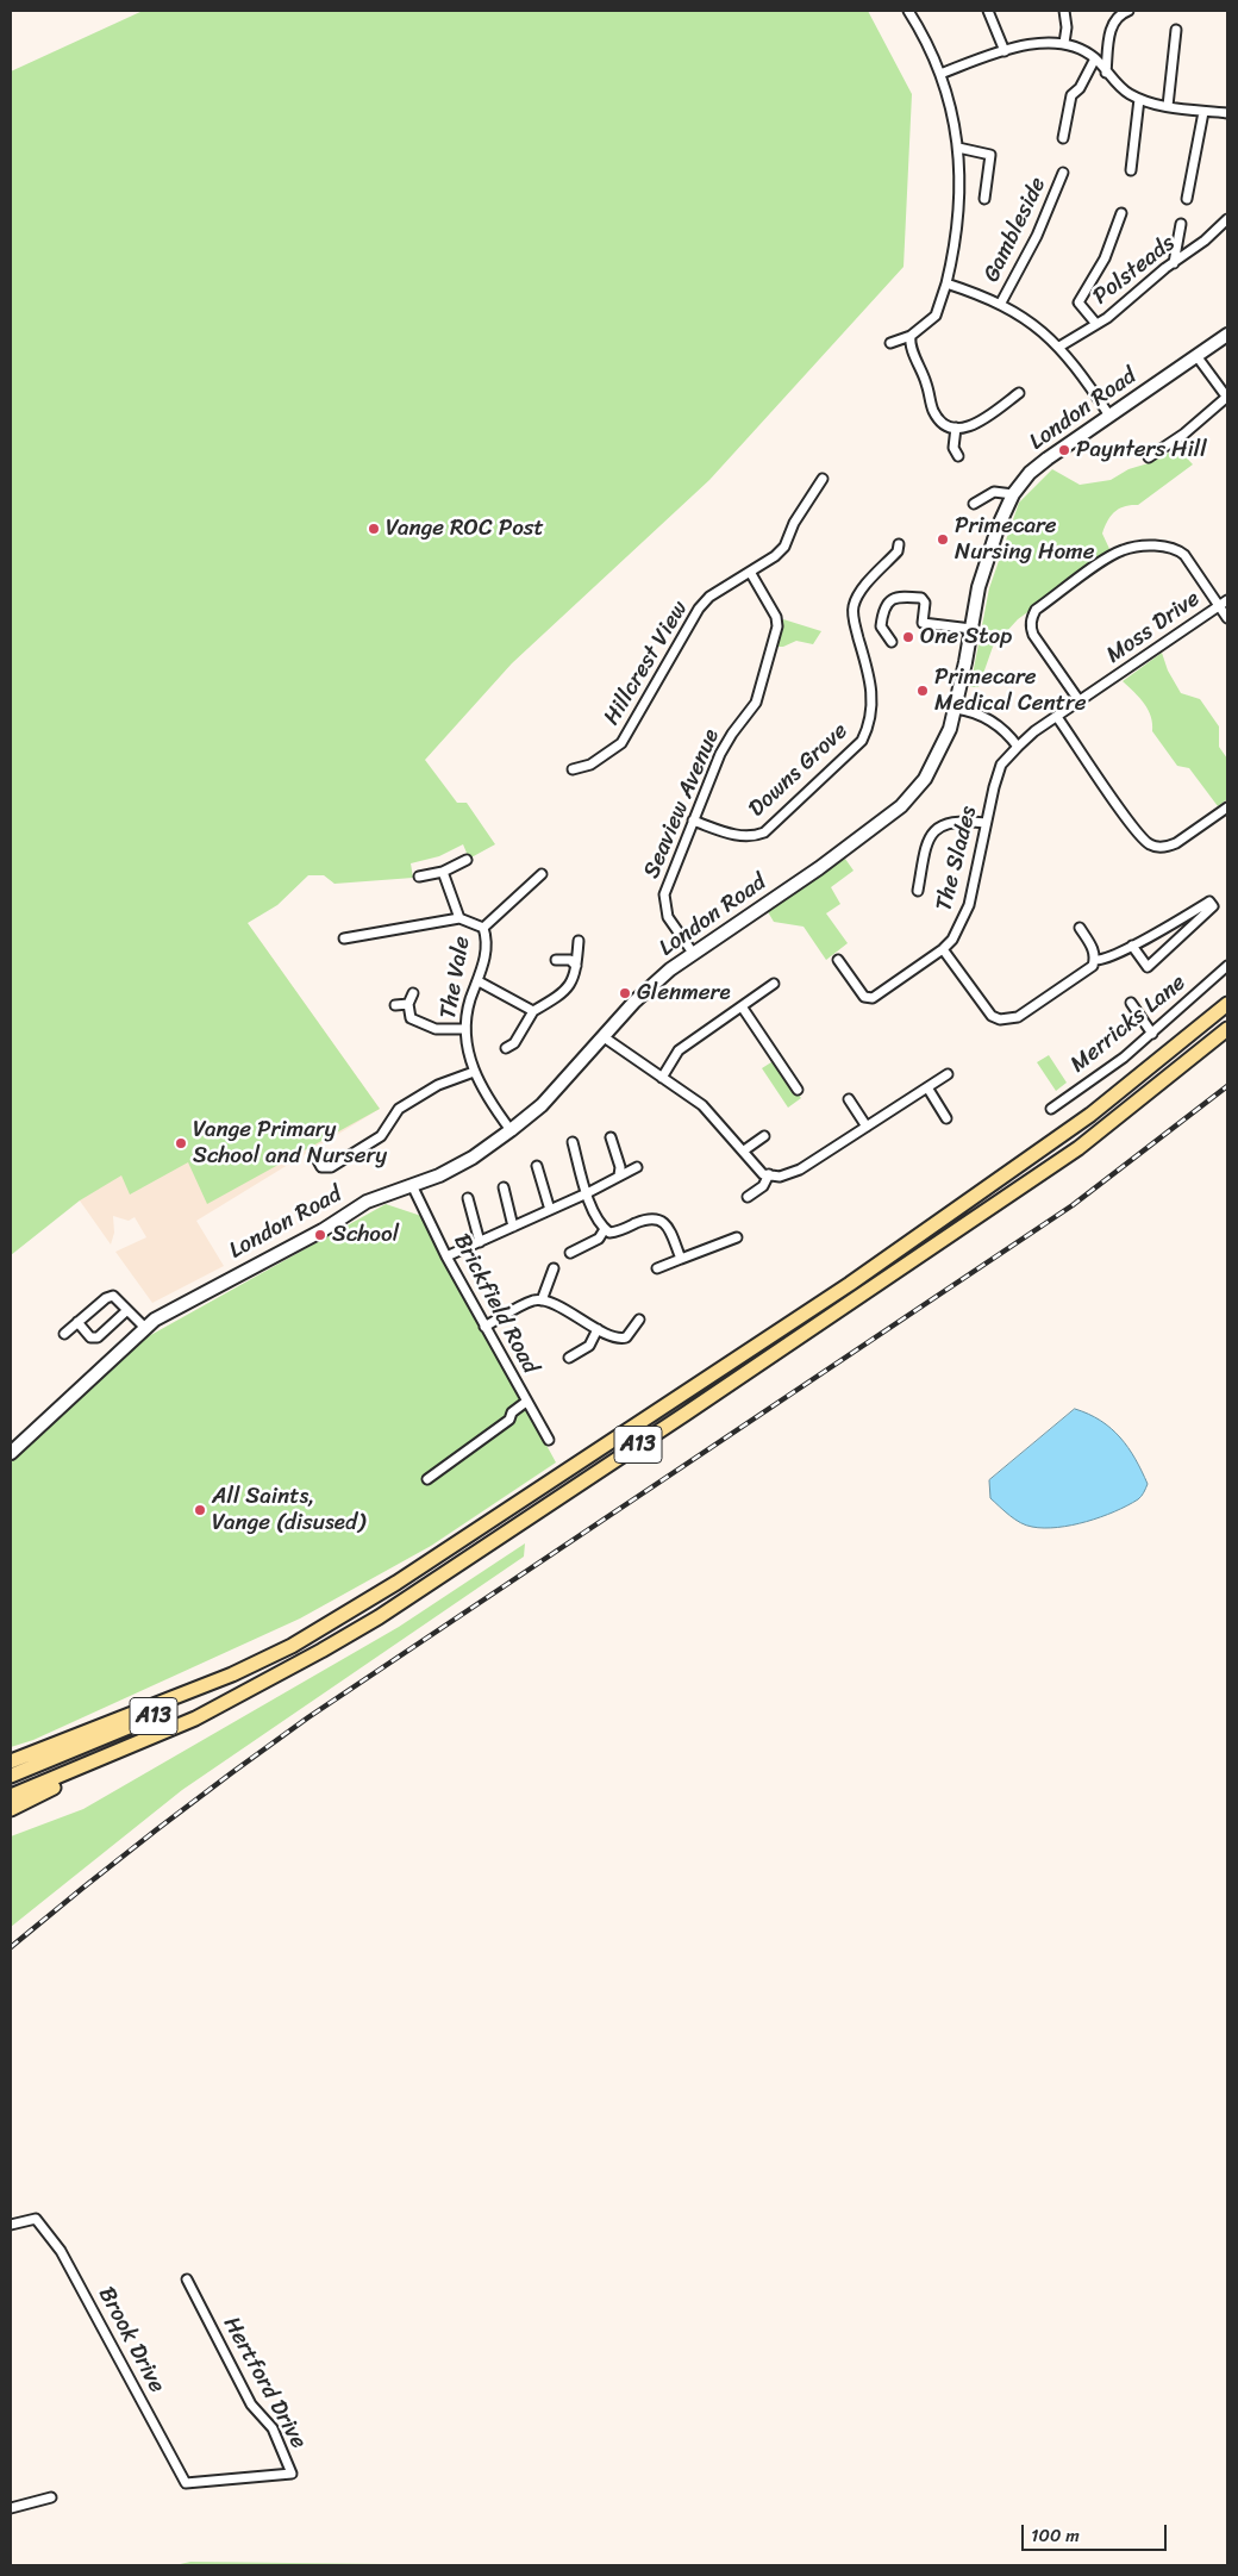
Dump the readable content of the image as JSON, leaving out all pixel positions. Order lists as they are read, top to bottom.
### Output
{
  "streets": {
    "highway": ["A13"],
    "main road": ["London Road"],
    "street": [
      "Gambleside",
      "Polsteads",
      "Moss Drive",
      "Hillcrest View",
      "Downs Grove",
      "Seaview Avenue",
      "The Slades",
      "The Vale",
      "Merricks Lane",
      "Brickfield Road",
      "Brook Drive",
      "Hertford Drive"
    ]
  },
  "crossings": [
    ["London Road", "Seaview Avenue"],
    ["London Road", "The Vale"],
    ["London Road", "Brickfield Road"],
    ["Moss Drive", "The Slades"],
    ["Hillcrest View", "Seaview Avenue"],
    ["Downs Grove", "Seaview Avenue"],
    ["Brook Drive", "Hertford Drive"]
  ],
  "places": [
    "Paynters Hill",
    "Vange ROC Post",
    "Primecare Nursing Home",
    "One Stop",
    "Primecare Medical Centre",
    "Glenmere",
    "Vange Primary School and Nursery",
    "School",
    "All Saints, Vange (disused)"
  ],
  "scale_bar": "100 m"
}
